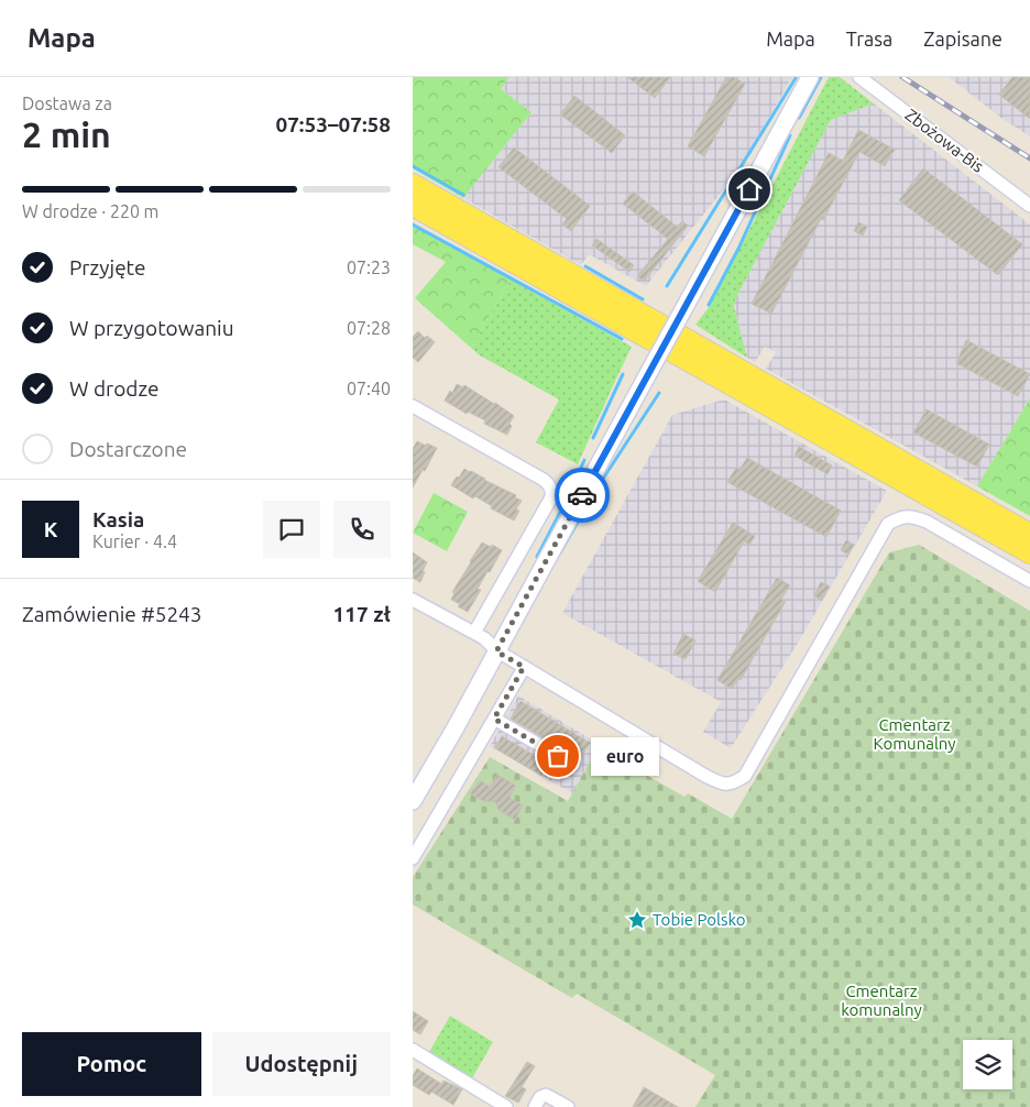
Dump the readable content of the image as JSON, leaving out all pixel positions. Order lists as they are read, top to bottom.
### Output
{
  "streets": {
    "street": ["Zbożowa-Bis"]
  },
  "parks": ["Cmentarz Komunalny", "Cmentarz komunalny"],
  "places": {
    "other": ["euro"],
    "place": ["Tobie Polsko"]
  },
  "page": {
    "header": "Mapa",
    "nav": ["Mapa", "Trasa", "Zapisane"],
    "heading": ["2 min", "Dostawa za", "07:53–07:58"],
    "panel": [
      "Kasia",
      "Kurier · 4.4",
      "Zamówienie #5243",
      "117 zł"
    ],
    "bar": "W drodze · 220 m",
    "list": [
      ["Przyjęte", "07:23"],
      ["W przygotowaniu", "07:28"],
      ["W drodze", "07:40"],
      "Dostarczone"
    ],
    "round": "K",
    "bubble": "euro",
    "buttons": ["Pomoc", "Udostępnij"]
  }
}
